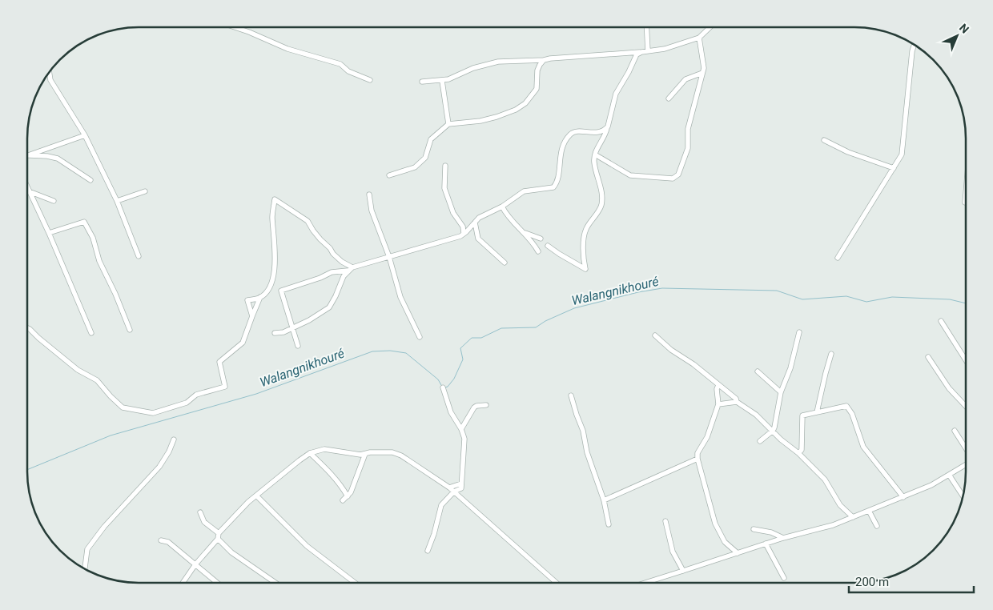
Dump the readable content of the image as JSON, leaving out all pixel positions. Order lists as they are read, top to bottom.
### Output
{
  "water": ["Walangnikhouré"],
  "scale_bar": "200 m",
  "north": "top right"
}
